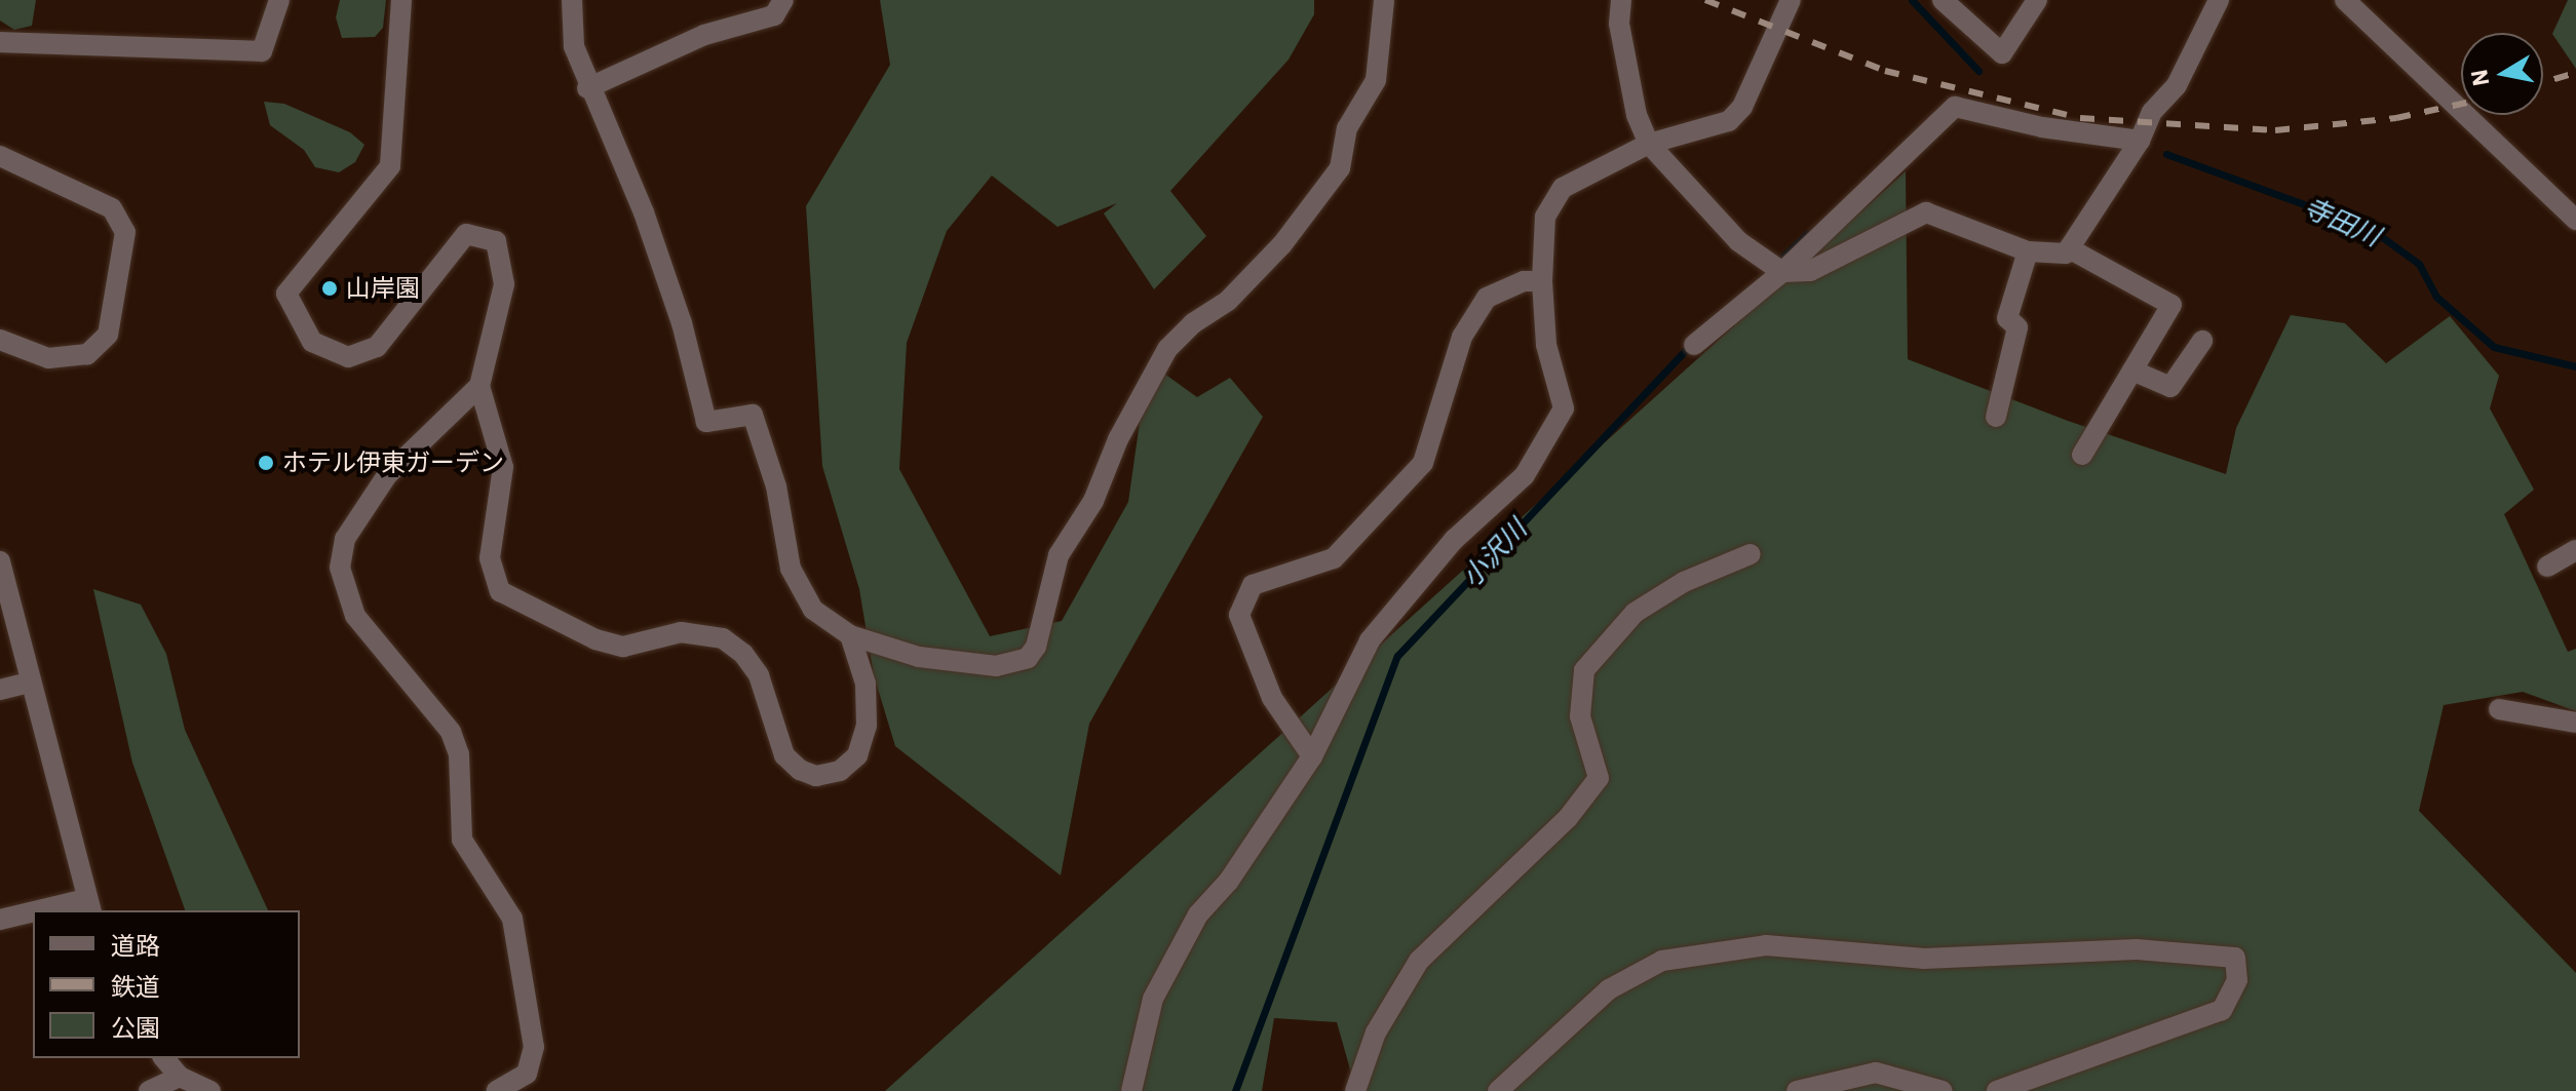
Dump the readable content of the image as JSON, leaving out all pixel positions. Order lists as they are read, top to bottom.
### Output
{
  "water": ["寺田川", "小沢川"],
  "places": ["山岸園", "ホテル伊東ガーデン"],
  "legend": ["道路", "鉄道", "公園"],
  "north": "left"
}
